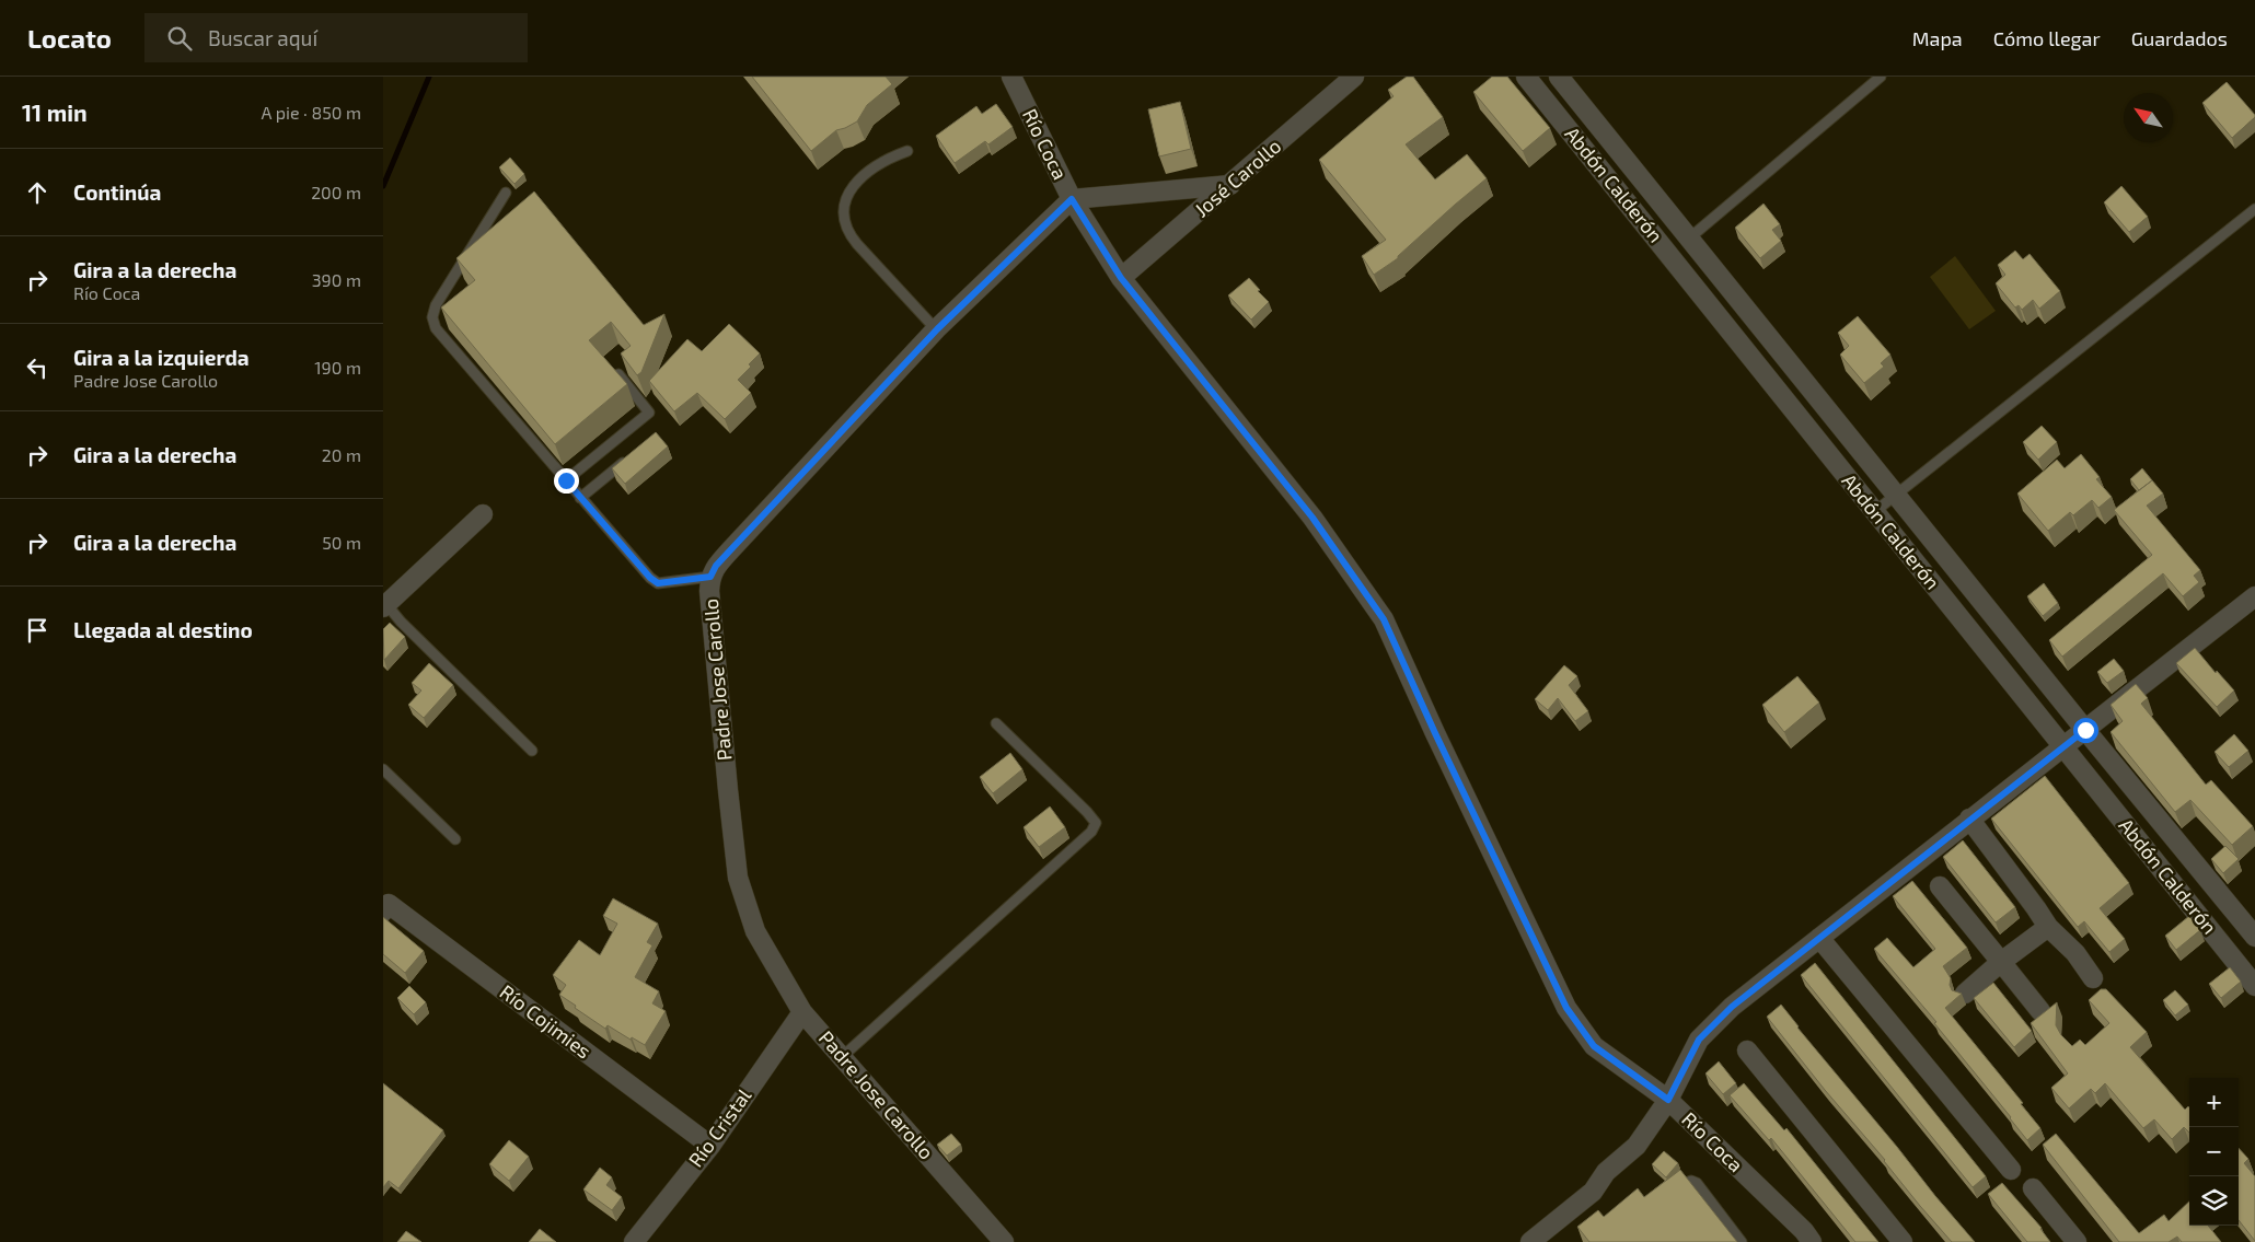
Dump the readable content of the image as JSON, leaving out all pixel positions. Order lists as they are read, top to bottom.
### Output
{
  "streets": {
    "street": [
      "Río Coca",
      "José Carollo",
      "Abdón Calderón",
      "Padre Jose Carollo",
      "Río Cojimies",
      "Río Cristal"
    ]
  },
  "crossings": [
    ["Río Coca", "José Carollo"],
    ["Río Coca", "Padre Jose Carollo"],
    ["Padre Jose Carollo", "Río Cristal"],
    ["Río Cojimies", "Río Cristal"]
  ],
  "north": "top left",
  "page": {
    "header": "Locato",
    "search": "Buscar aquí",
    "nav": ["Mapa", "Cómo llegar", "Guardados"],
    "heading": ["11 min", "A pie · 850 m"],
    "list": [
      ["Continúa", "200 m"],
      ["Gira a la derecha", "Río Coca", "390 m"],
      ["Gira a la izquierda", "Padre Jose Carollo", "190 m"],
      ["Gira a la derecha", "20 m"],
      ["Gira a la derecha", "50 m"],
      "Llegada al destino"
    ],
    "map_buttons": ["+", "−"]
  }
}
